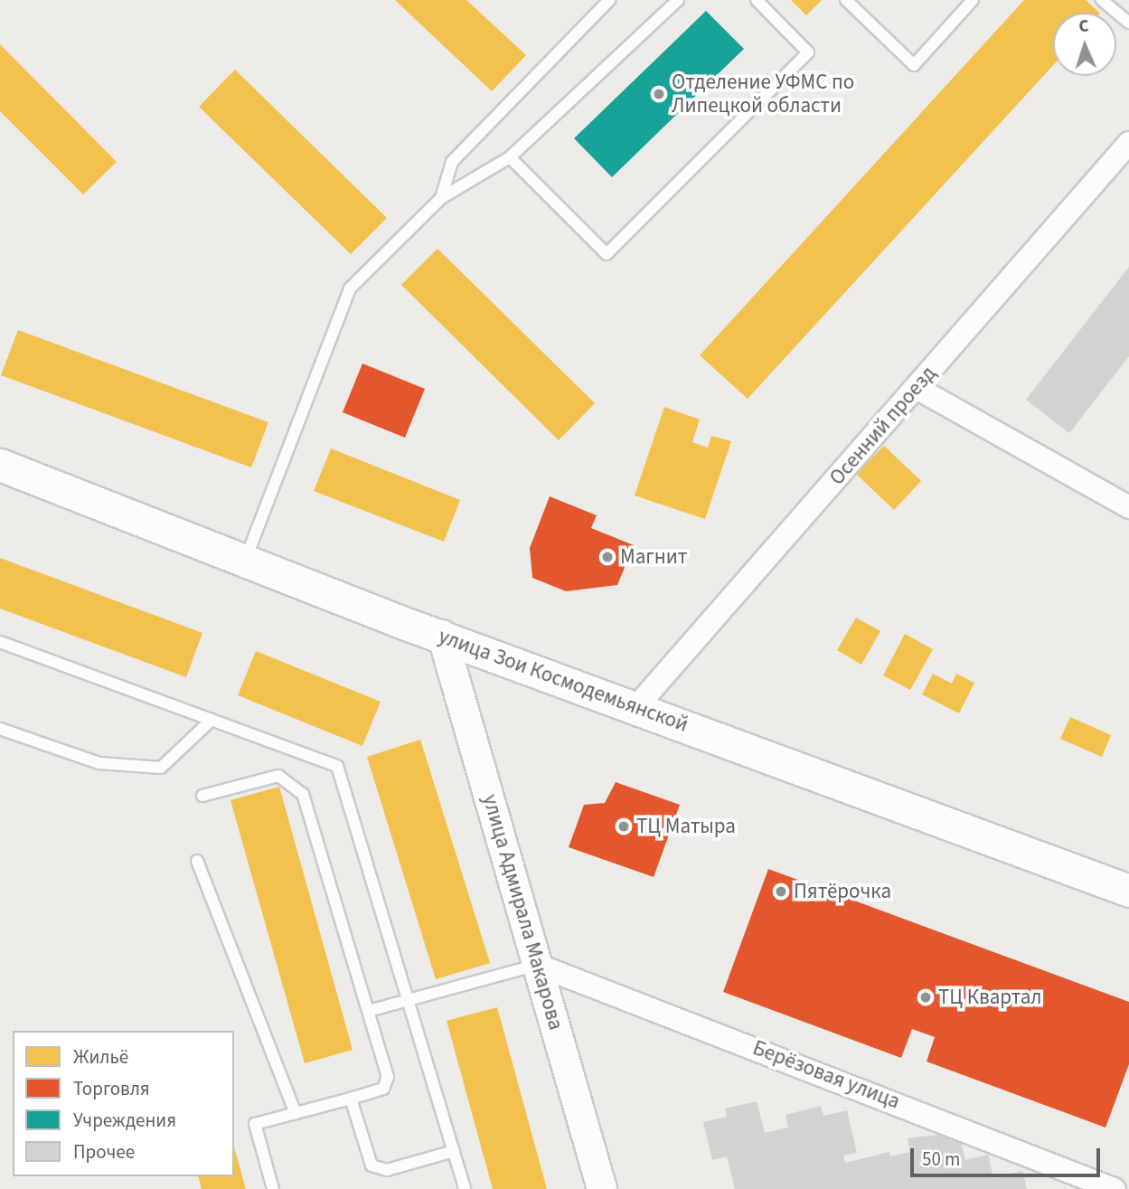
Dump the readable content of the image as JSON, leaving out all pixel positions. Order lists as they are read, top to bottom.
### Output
{
  "streets": {
    "main road": ["улица Зои Космодемьянской"],
    "street": ["Осенний проезд", "улица Адмирала Макарова", "Берёзовая улица"]
  },
  "crossings": [
    ["Осенний проезд", "улица Зои Космодемьянской"],
    ["улица Зои Космодемьянской", "улица Адмирала Макарова"],
    ["улица Адмирала Макарова", "Берёзовая улица"]
  ],
  "places": [
    "Отделение УФМС по Липецкой области",
    "Магнит",
    "ТЦ Матыра",
    "Пятёрочка",
    "ТЦ Квартал"
  ],
  "legend": [
    "Жильё",
    "Торговля",
    "Учреждения",
    "Прочее"
  ],
  "scale_bar": "50 m",
  "north": "top"
}
